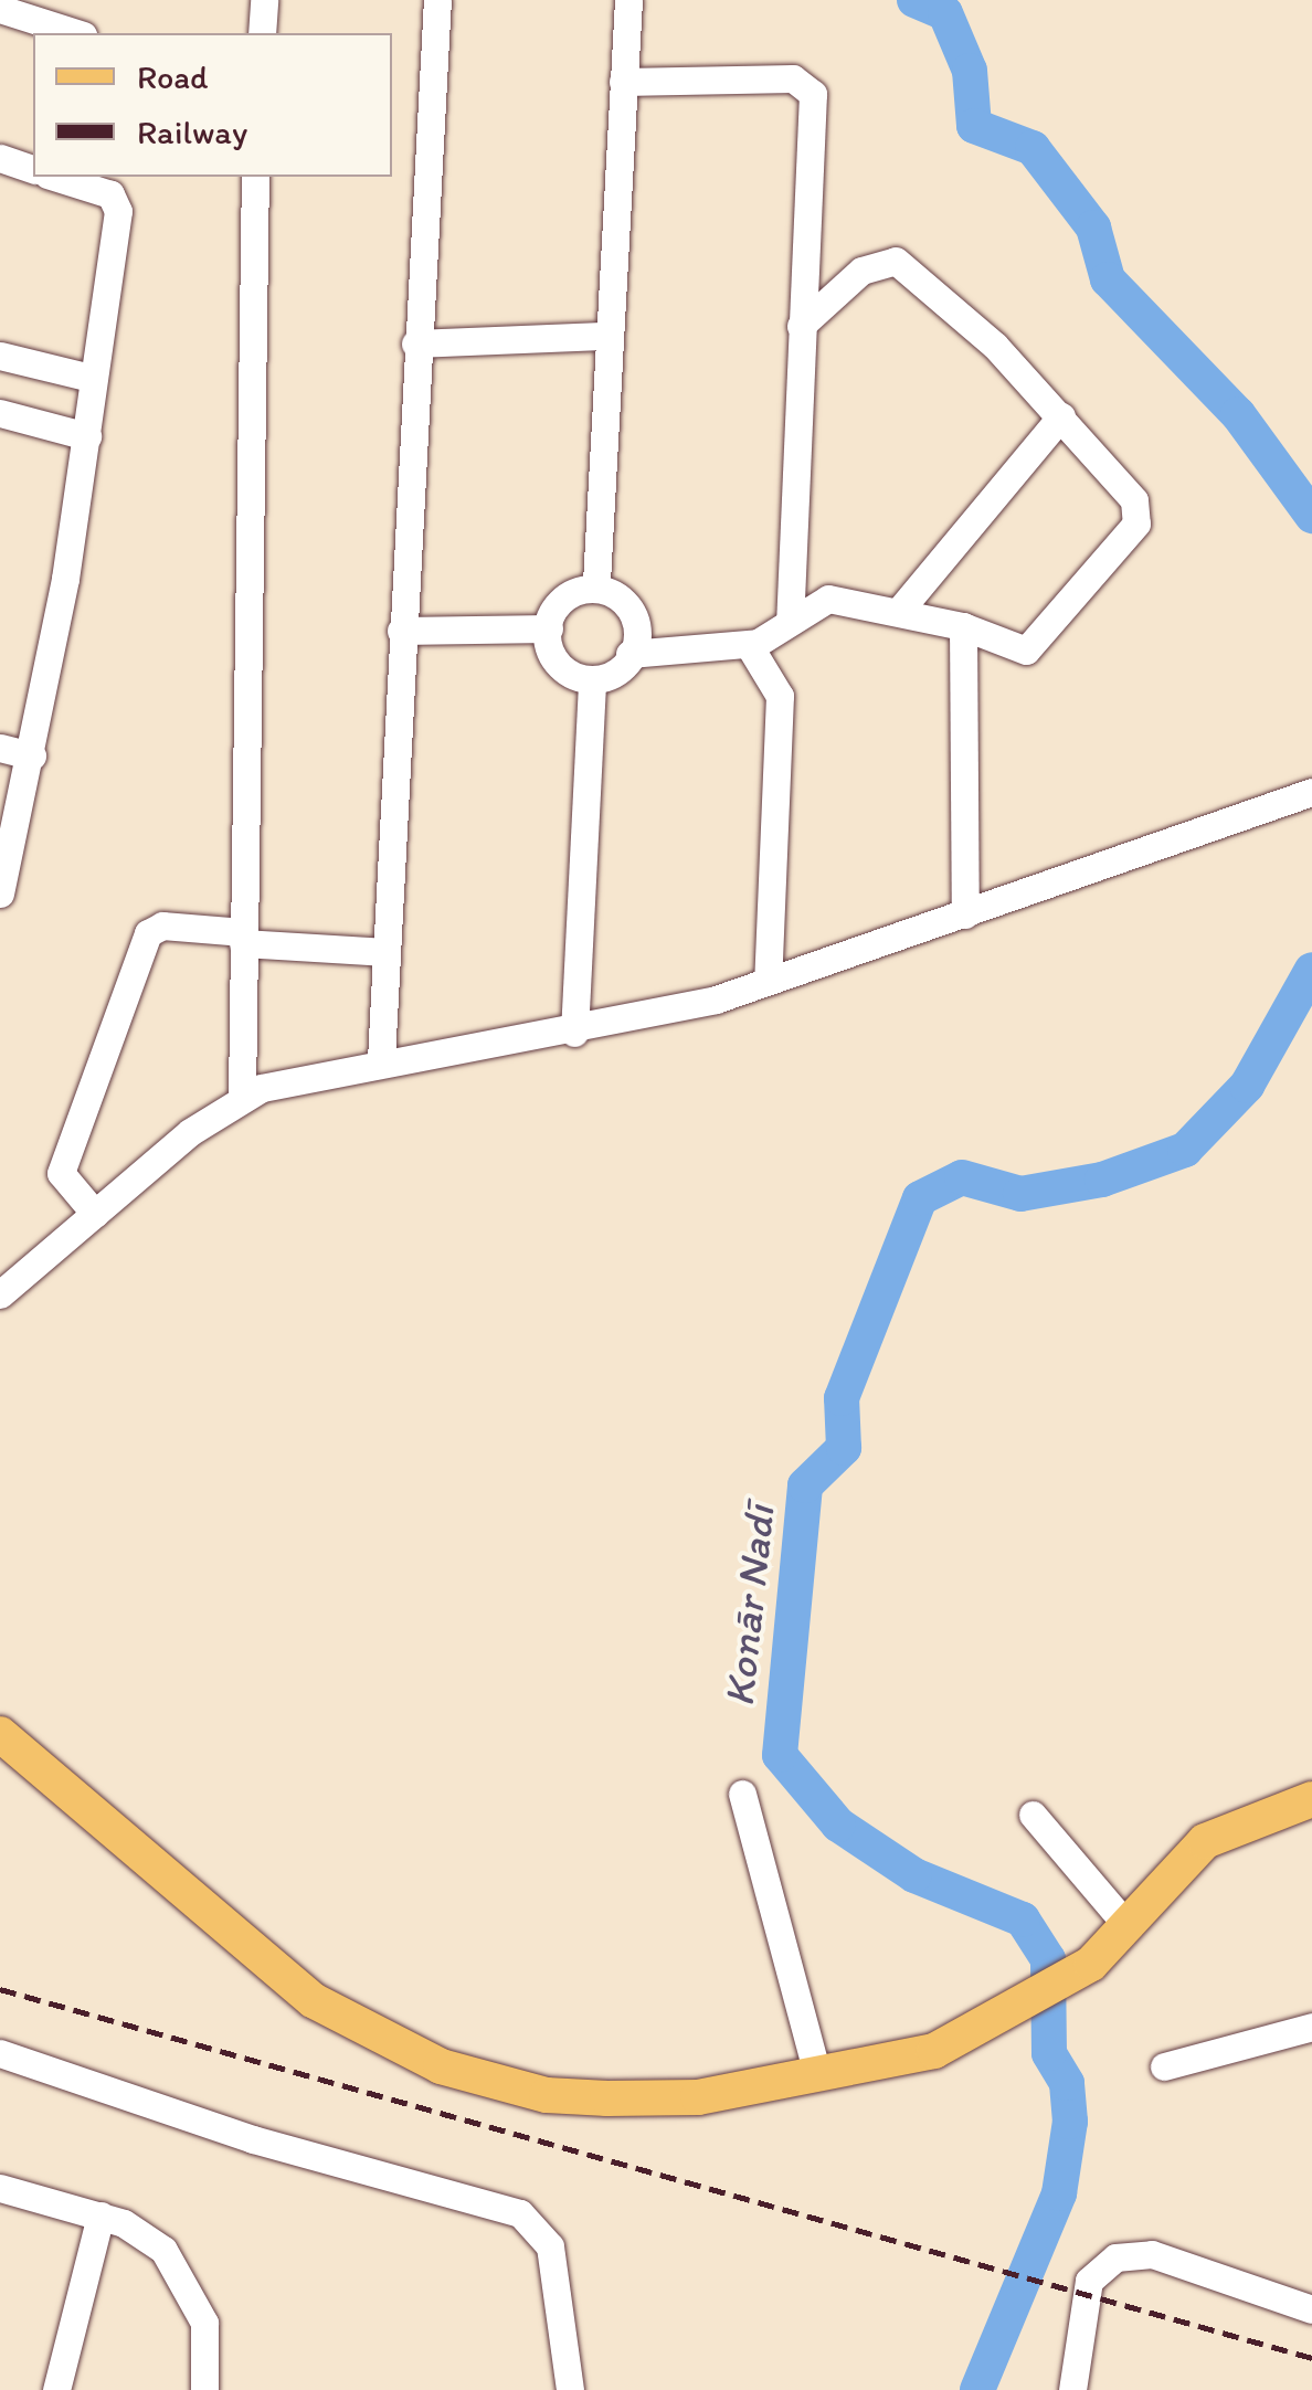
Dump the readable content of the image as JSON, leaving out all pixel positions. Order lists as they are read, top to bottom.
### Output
{
  "water": ["Konār Nadī"],
  "legend": ["Road", "Railway"]
}
